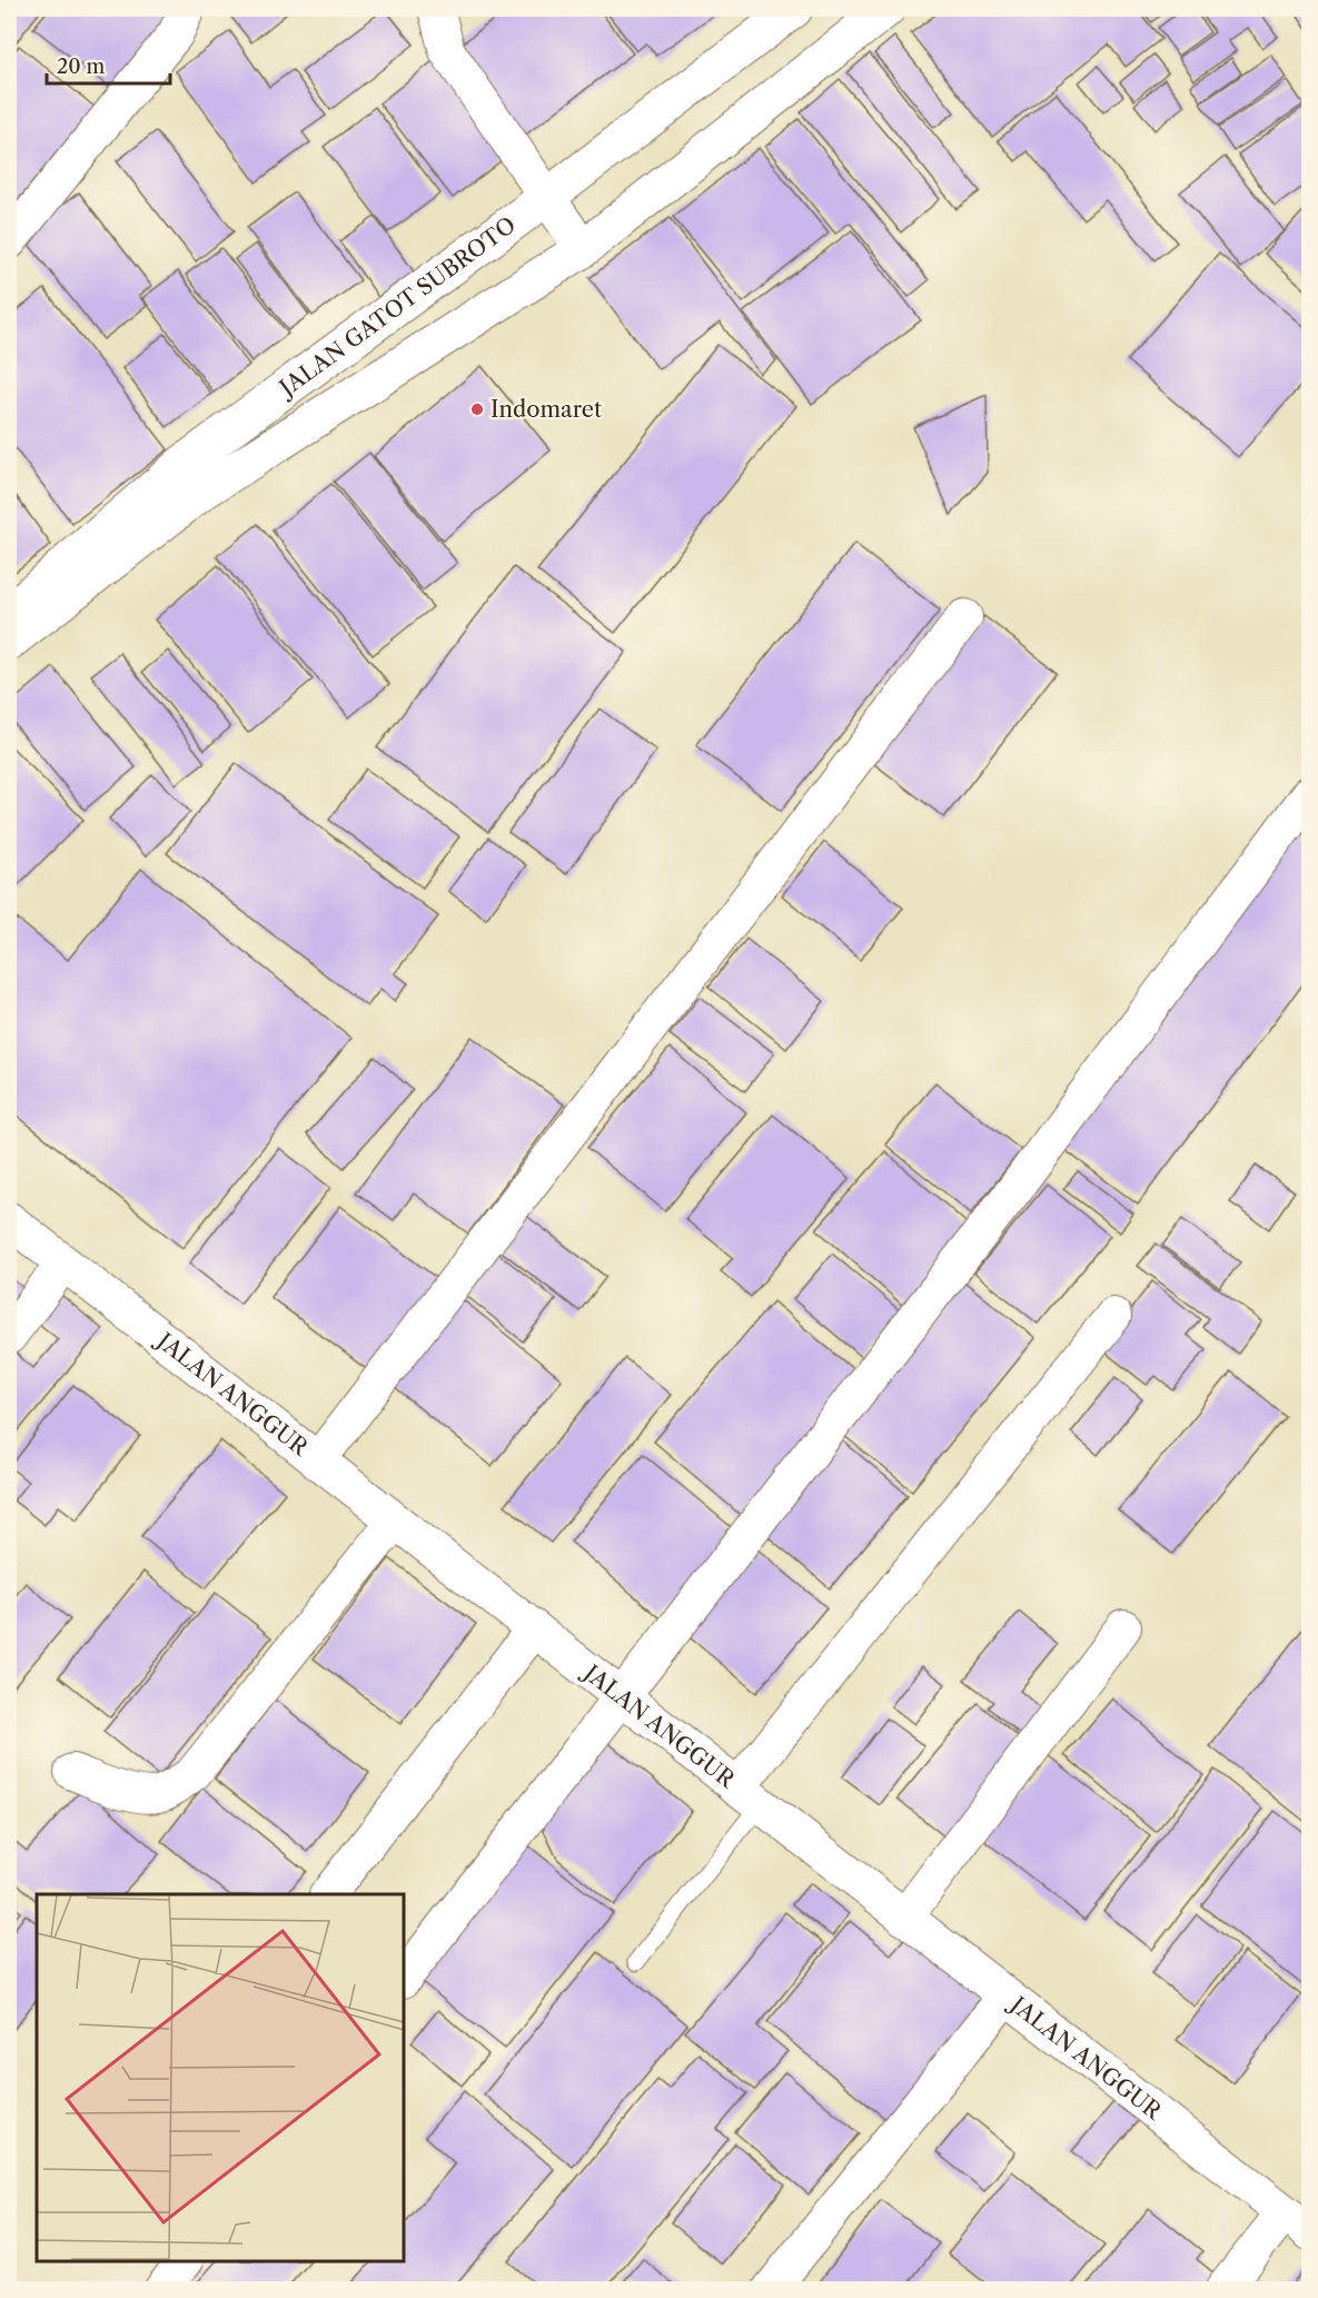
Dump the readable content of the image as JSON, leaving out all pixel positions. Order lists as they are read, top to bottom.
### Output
{
  "streets": {
    "main road": ["JALAN GATOT SUBROTO"],
    "street": ["JALAN ANGGUR"]
  },
  "places": ["Indomaret"],
  "scale_bar": "20 m"
}
